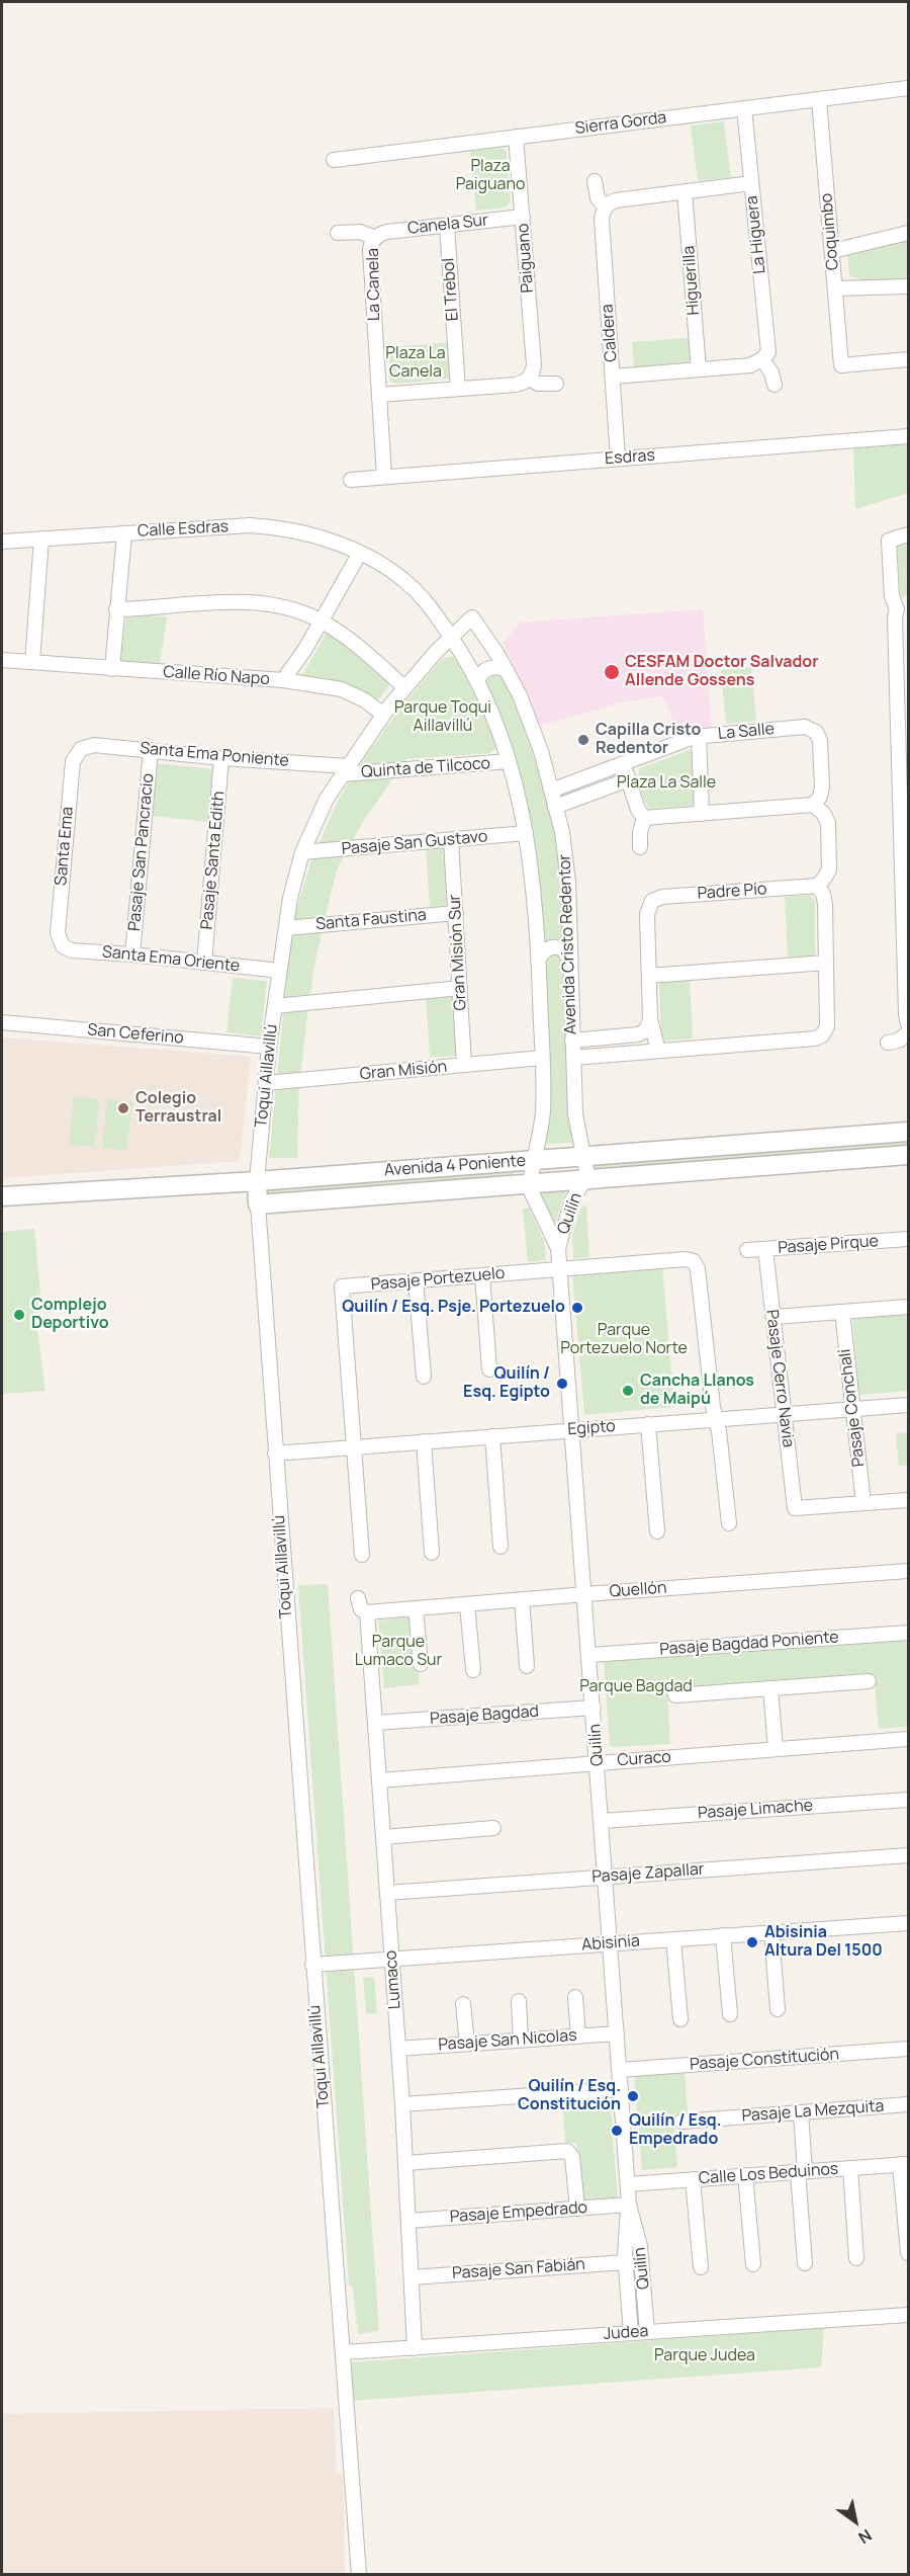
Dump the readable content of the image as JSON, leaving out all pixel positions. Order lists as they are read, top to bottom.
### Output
{
  "streets": {
    "street": [
      "Sierra Gorda",
      "Canela Sur",
      "Coquimbo",
      "La Higuera",
      "Paiguano",
      "Higuerilla",
      "La Canela",
      "El Trebol",
      "Caldera",
      "Esdras",
      "Calle Esdras",
      "Calle Río Napo",
      "La Salle",
      "Santa Ema Poniente",
      "Quinta de Tilcoco",
      "Pasaje San Gustavo",
      "Santa Ema",
      "Pasaje San Pancracio",
      "Pasaje Santa Edith",
      "Padre Pío",
      "Santa Faustina",
      "Avenida Cristo Redentor",
      "Gran Misión Sur",
      "Santa Ema Oriente",
      "San Ceferino",
      "Gran Misión",
      "Toqui Aillavillú",
      "Avenida 4 Poniente",
      "Quilín",
      "Pasaje Pirque",
      "Pasaje Portezuelo",
      "Pasaje Cerro Navia",
      "Pasaje Conchalí",
      "Egipto",
      "Quellón",
      "Pasaje Bagdad Poniente",
      "Pasaje Bagdad",
      "Curaco",
      "Pasaje Limache",
      "Pasaje Zapallar",
      "Abisinia",
      "Lumaco",
      "Pasaje San Nicolas",
      "Pasaje Constitución",
      "Pasaje La Mezquita",
      "Calle Los Beduinos",
      "Pasaje Empedrado",
      "Pasaje San Fabián",
      "Judea"
    ]
  },
  "crossings": [
    ["Sierra Gorda", "Coquimbo"],
    ["Sierra Gorda", "La Higuera"],
    ["Sierra Gorda", "Paiguano"],
    ["Canela Sur", "Paiguano"],
    ["Canela Sur", "La Canela"],
    ["Canela Sur", "El Trebol"],
    ["La Canela", "Esdras"],
    ["Caldera", "Esdras"],
    ["Calle Esdras", "Calle Río Napo"],
    ["Calle Esdras", "Avenida Cristo Redentor"],
    ["Calle Esdras", "Toqui Aillavillú"],
    ["La Salle", "Avenida Cristo Redentor"],
    ["Santa Ema Poniente", "Quinta de Tilcoco"],
    ["Santa Ema Poniente", "Santa Ema"],
    ["Santa Ema Poniente", "Pasaje San Pancracio"],
    ["Santa Ema Poniente", "Pasaje Santa Edith"],
    ["Santa Ema Poniente", "Toqui Aillavillú"],
    ["Quinta de Tilcoco", "Avenida Cristo Redentor"],
    ["Quinta de Tilcoco", "Toqui Aillavillú"],
    ["Pasaje San Gustavo", "Avenida Cristo Redentor"],
    ["Pasaje San Gustavo", "Gran Misión Sur"],
    ["Pasaje San Gustavo", "Toqui Aillavillú"],
    ["Santa Ema", "Santa Ema Oriente"],
    ["Pasaje San Pancracio", "Santa Ema Oriente"],
    ["Pasaje Santa Edith", "Santa Ema Oriente"],
    ["Santa Faustina", "Gran Misión Sur"],
    ["Santa Faustina", "Toqui Aillavillú"],
    ["Avenida Cristo Redentor", "Gran Misión"],
    ["Avenida Cristo Redentor", "Toqui Aillavillú"],
    ["Avenida Cristo Redentor", "Avenida 4 Poniente"],
    ["Avenida Cristo Redentor", "Quilín"],
    ["Gran Misión Sur", "Gran Misión"],
    ["Santa Ema Oriente", "Toqui Aillavillú"],
    ["San Ceferino", "Toqui Aillavillú"],
    ["Gran Misión", "Toqui Aillavillú"],
    ["Toqui Aillavillú", "Avenida 4 Poniente"],
    ["Toqui Aillavillú", "Egipto"],
    ["Toqui Aillavillú", "Abisinia"],
    ["Toqui Aillavillú", "Judea"],
    ["Avenida 4 Poniente", "Quilín"],
    ["Quilín", "Pasaje Portezuelo"],
    ["Quilín", "Egipto"],
    ["Quilín", "Quellón"],
    ["Quilín", "Pasaje Bagdad Poniente"],
    ["Quilín", "Pasaje Bagdad"],
    ["Quilín", "Curaco"],
    ["Quilín", "Pasaje Limache"],
    ["Quilín", "Pasaje Zapallar"],
    ["Quilín", "Abisinia"],
    ["Quilín", "Pasaje San Nicolas"],
    ["Quilín", "Pasaje Constitución"],
    ["Quilín", "Calle Los Beduinos"],
    ["Quilín", "Pasaje Empedrado"],
    ["Quilín", "Pasaje San Fabián"],
    ["Quilín", "Judea"],
    ["Pasaje Pirque", "Pasaje Cerro Navia"],
    ["Pasaje Portezuelo", "Egipto"],
    ["Pasaje Cerro Navia", "Pasaje Conchalí"],
    ["Pasaje Cerro Navia", "Egipto"],
    ["Pasaje Conchalí", "Egipto"],
    ["Quellón", "Lumaco"],
    ["Pasaje Bagdad", "Lumaco"],
    ["Curaco", "Lumaco"],
    ["Pasaje Zapallar", "Lumaco"],
    ["Abisinia", "Lumaco"],
    ["Lumaco", "Pasaje San Nicolas"],
    ["Lumaco", "Pasaje Empedrado"],
    ["Lumaco", "Pasaje San Fabián"],
    ["Lumaco", "Judea"]
  ],
  "parks": [
    "Plaza Paiguano",
    "Plaza La Canela",
    "Parque Toqui Aillavillú",
    "Plaza La Salle",
    "Parque Portezuelo Norte",
    "Parque Lumaco Sur",
    "Parque Bagdad",
    "Parque Judea"
  ],
  "places": [
    "CESFAM Doctor Salvador Allende Gossens",
    "Capilla Cristo Redentor",
    "Colegio Terraustral",
    "Quilín / Esq. Psje. Portezuelo",
    "Complejo Deportivo",
    "Quilín / Esq. Egipto",
    "Cancha Llanos de Maipú",
    "Abisinia Altura Del 1500",
    "Quilín / Esq. Constitución",
    "Quilín / Esq. Empedrado"
  ],
  "north": "bottom right"
}
